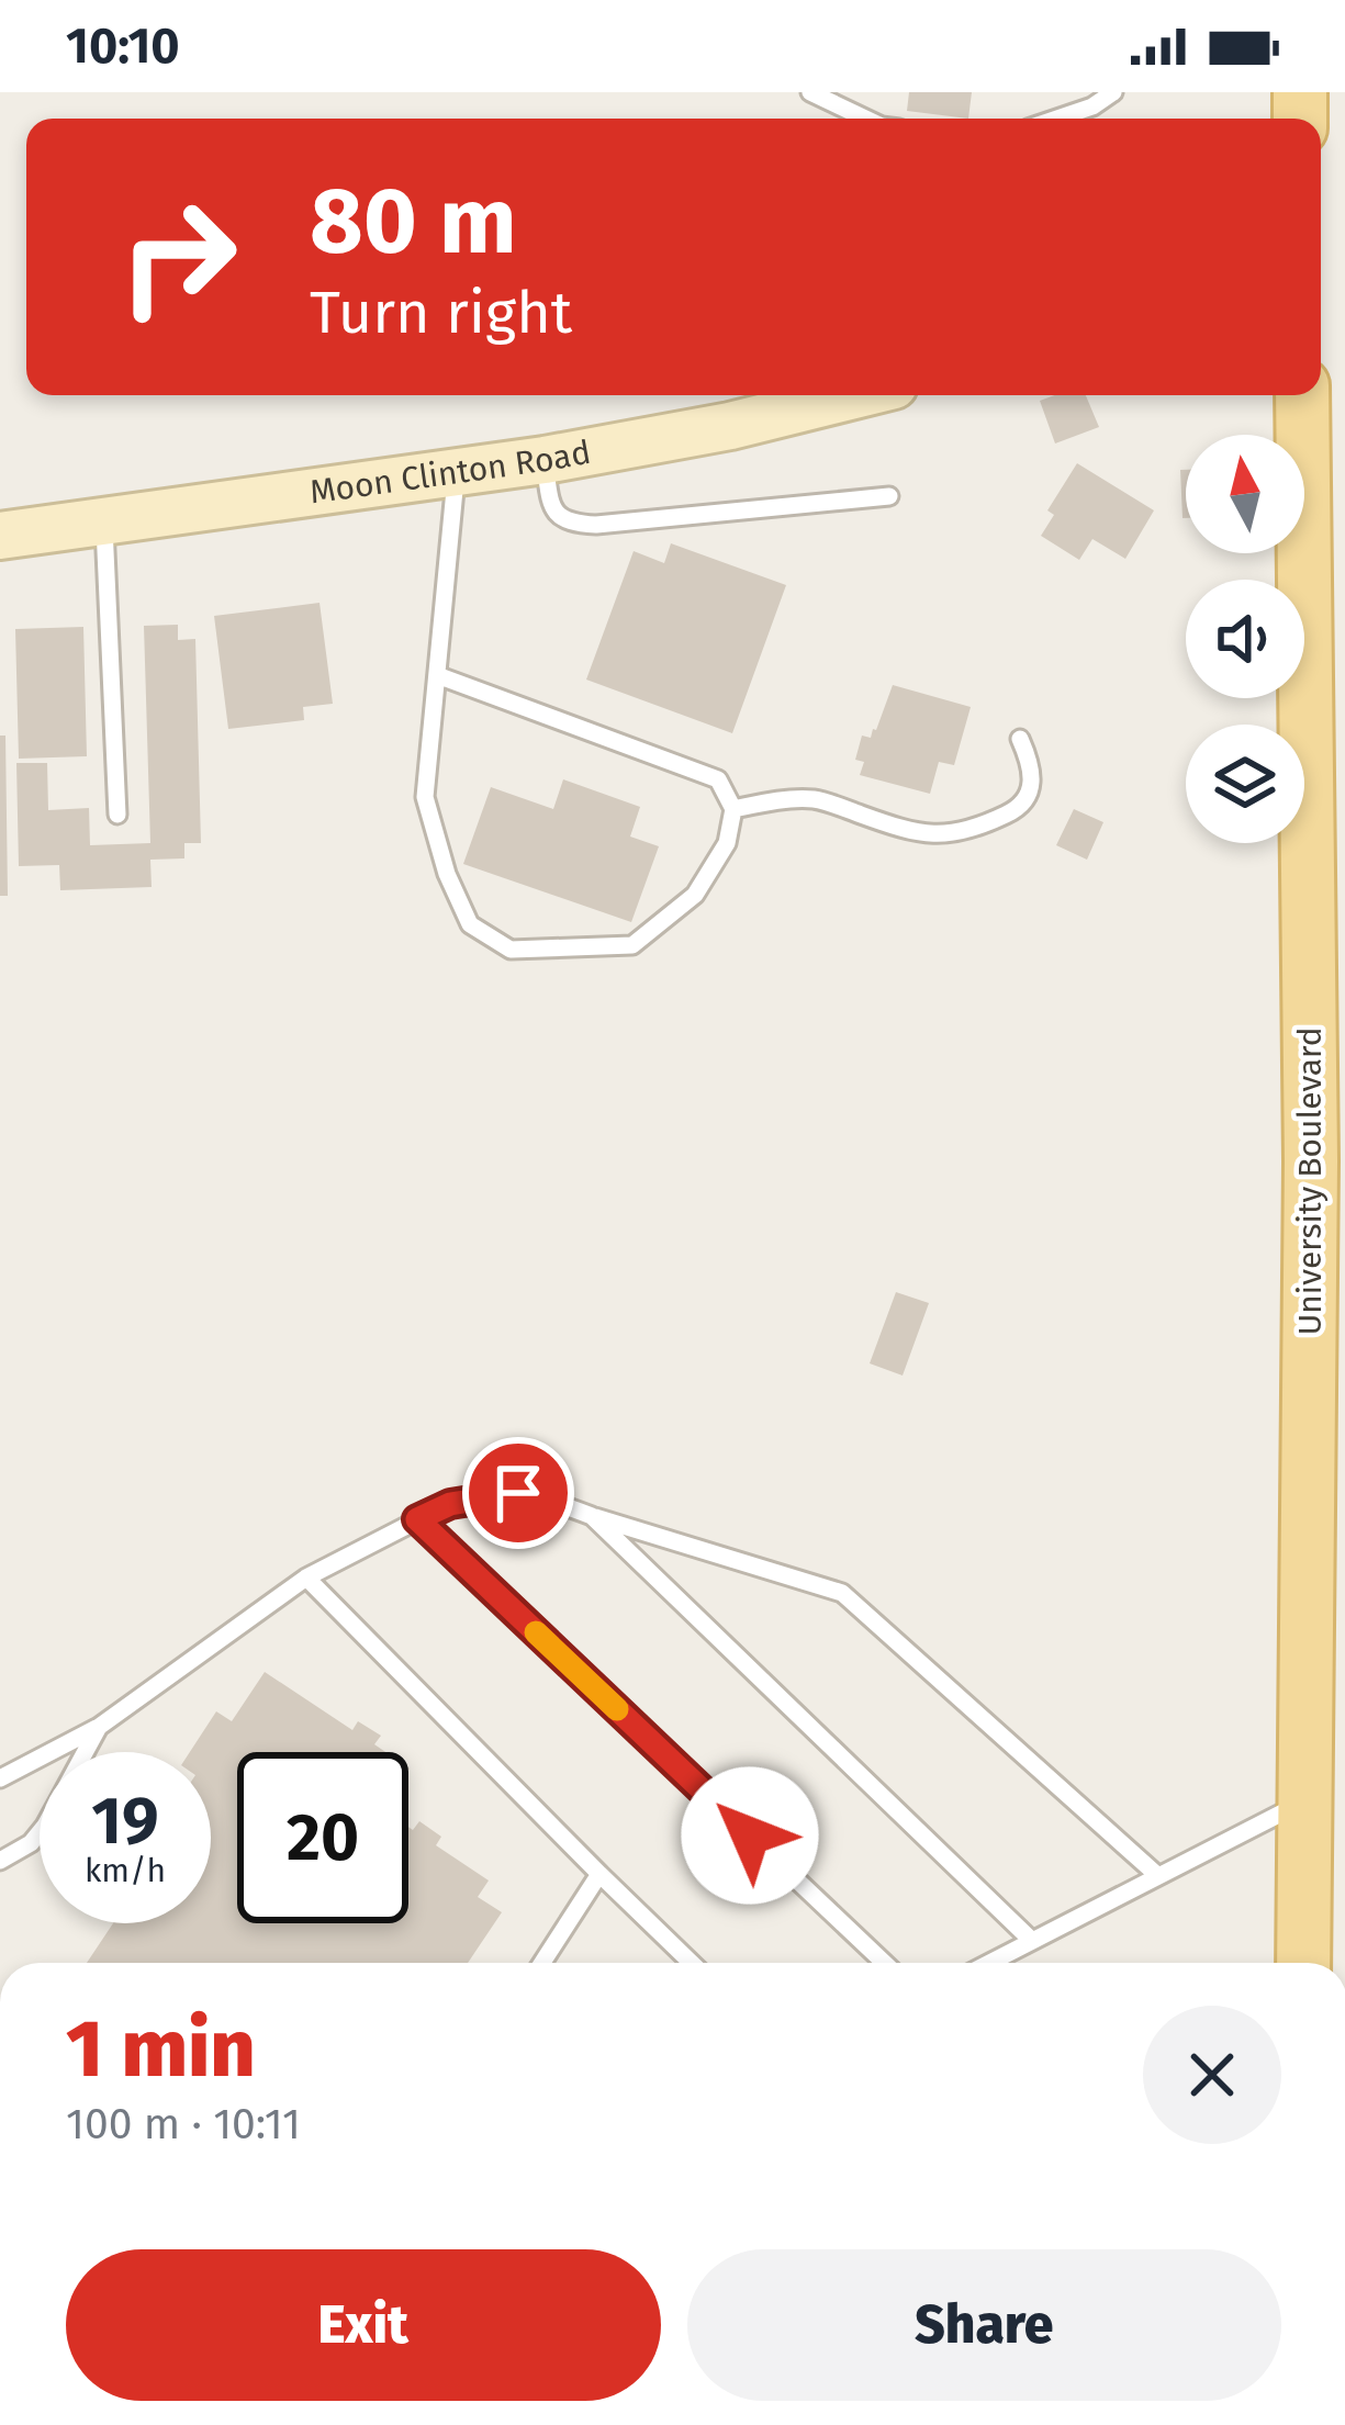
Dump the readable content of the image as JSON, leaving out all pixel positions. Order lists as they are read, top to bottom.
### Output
{
  "streets": {
    "main road": ["University Boulevard"],
    "street": ["Moon Clinton Road"]
  },
  "north": "top",
  "page": {
    "status": "10:10",
    "turn": ["80 m", "Turn right"],
    "speed": "19 km/h",
    "limit": "20",
    "heading": ["1 min", "100 m · 10:11"],
    "buttons": ["Exit", "Share"]
  }
}
